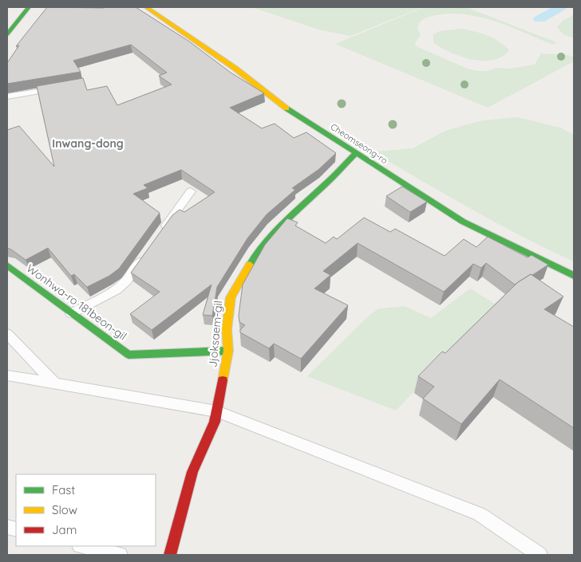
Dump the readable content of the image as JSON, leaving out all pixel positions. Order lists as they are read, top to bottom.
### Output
{
  "streets": {
    "street": ["Cheomseong-ro", "Wonhwa-ro 181beon-gil", "Jjoksaem-gil"]
  },
  "crossings": [
    ["Cheomseong-ro", "Jjoksaem-gil"],
    ["Wonhwa-ro 181beon-gil", "Jjoksaem-gil"]
  ],
  "districts": ["Inwang-dong"],
  "legend": ["Fast", "Slow", "Jam"]
}
